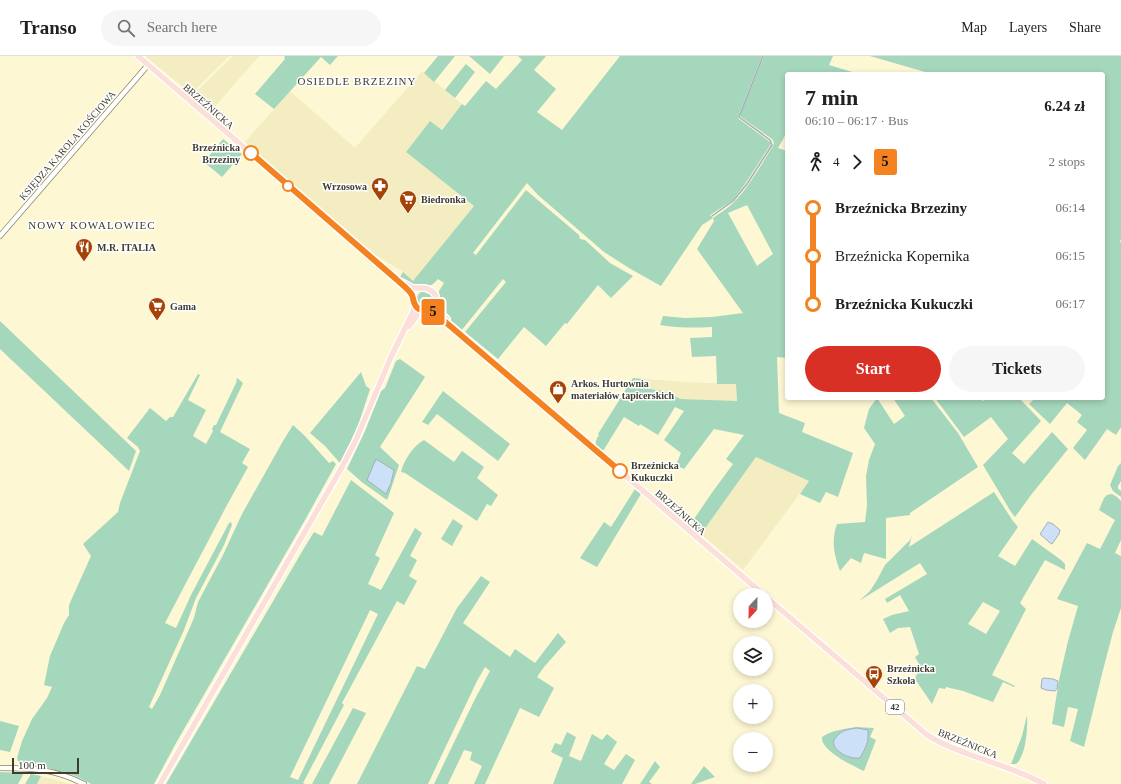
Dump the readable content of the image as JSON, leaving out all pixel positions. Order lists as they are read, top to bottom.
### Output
{
  "streets": {
    "main road": ["BRZEŹNICKA", "42"],
    "street": ["KSIĘDZA KAROLA KOŚCIOWA"]
  },
  "crossings": [
    ["BRZEŹNICKA", "KSIĘDZA KAROLA KOŚCIOWA"],
    ["BRZEŹNICKA", "42"]
  ],
  "districts": ["OSIEDLE BRZEZINY", "NOWY KOWALOWIEC"],
  "places": {
    "other": ["Brzeźnicka Brzeziny", "Brzeźnicka Kukuczki"],
    "pharmacy": ["Wrzosowa"],
    "supermarket": ["Biedronka", "Gama"],
    "restaurant": ["M.R. ITALIA"],
    "shop": ["Arkos. Hurtownia materiałów tapicerskich"],
    "bus stop": ["Brzeźnicka Szkoła"]
  },
  "lines": ["bus line 5"],
  "scale_bar": "100 m",
  "north": "bottom",
  "page": {
    "header": "Transo",
    "search": "Search here",
    "nav": ["Map", "Layers", "Share"],
    "on_map": "5",
    "heading": ["7 min", "06:10 – 06:17 · Bus", "6.24 zł"],
    "legs": ["4", "5", "2 stops"],
    "list": [
      {
        "name": "Brzeźnicka Brzeziny",
        "value": "06:14"
      },
      {
        "name": "Brzeźnicka Kopernika",
        "value": "06:15"
      },
      {
        "name": "Brzeźnicka Kukuczki",
        "value": "06:17"
      }
    ],
    "buttons": ["Start", "Tickets"],
    "map_buttons": ["+", "−"],
    "scale": "100 m"
  }
}
